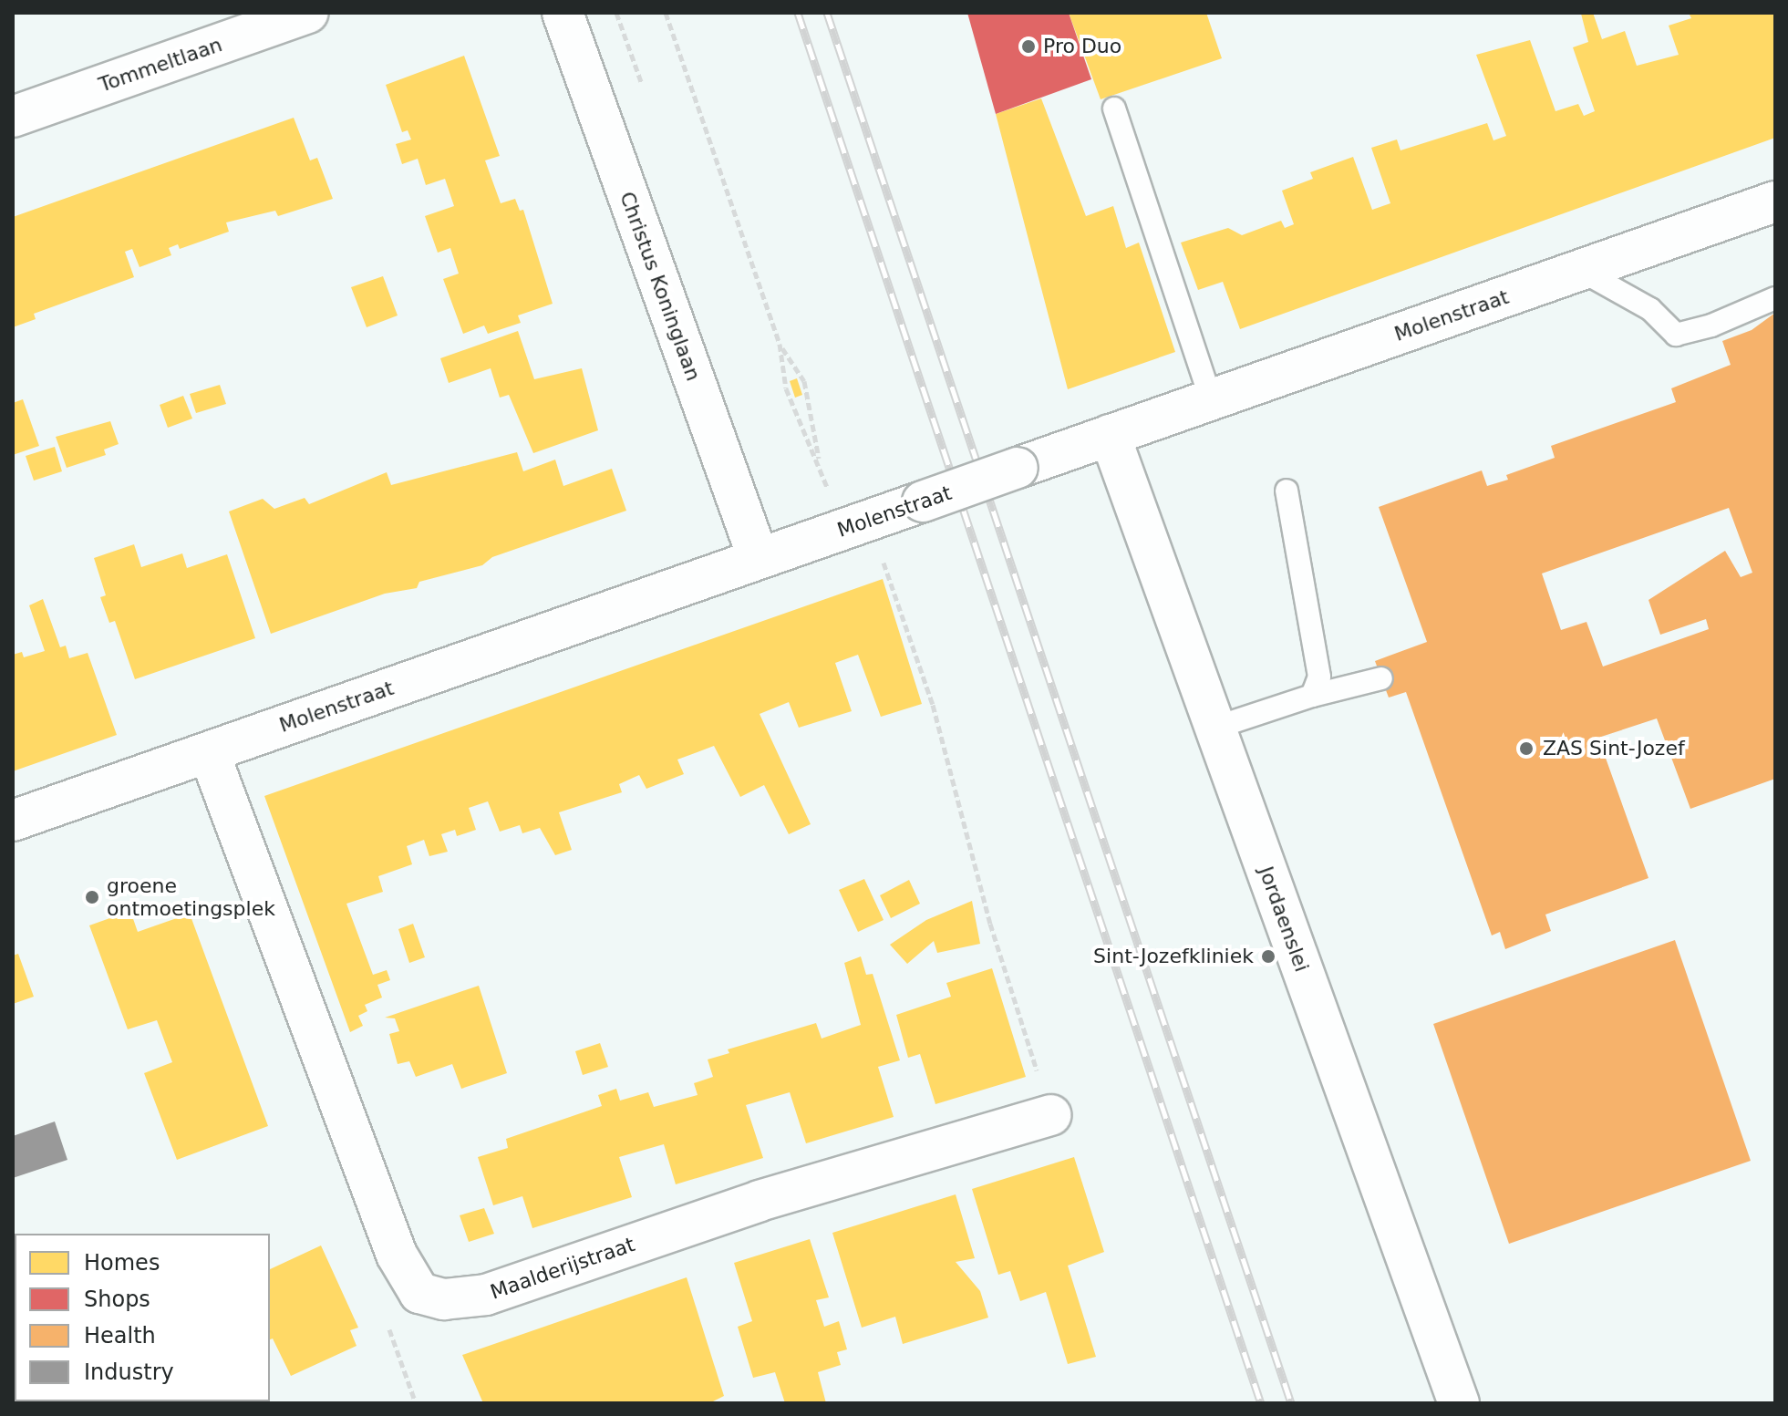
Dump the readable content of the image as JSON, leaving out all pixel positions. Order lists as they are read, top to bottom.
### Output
{
  "streets": {
    "street": [
      "Tommeltlaan",
      "Christus Koninglaan",
      "Molenstraat",
      "Jordaenslei",
      "Maalderijstraat"
    ]
  },
  "crossings": [
    ["Christus Koninglaan", "Molenstraat"],
    ["Molenstraat", "Jordaenslei"]
  ],
  "places": [
    "Pro Duo",
    "ZAS Sint-Jozef",
    "groene ontmoetingsplek",
    "Sint-Jozefkliniek"
  ],
  "legend": [
    "Homes",
    "Shops",
    "Health",
    "Industry"
  ]
}
